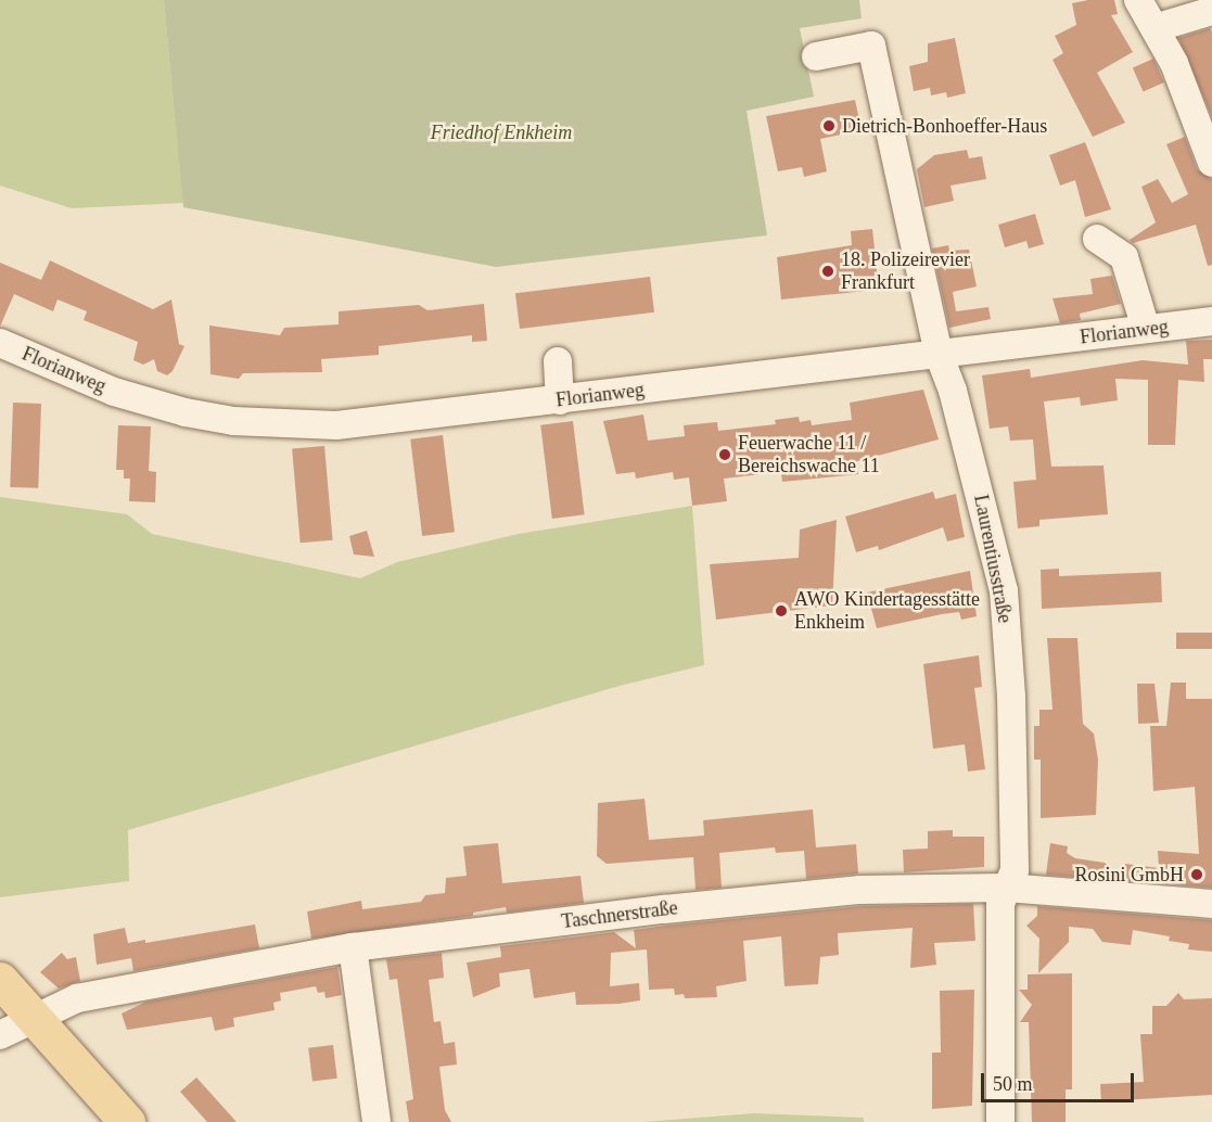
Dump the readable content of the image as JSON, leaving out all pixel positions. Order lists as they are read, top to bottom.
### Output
{
  "streets": {
    "street": ["Florianweg", "Laurentiusstraße", "Taschnerstraße"]
  },
  "crossings": [
    ["Florianweg", "Laurentiusstraße"],
    ["Laurentiusstraße", "Taschnerstraße"]
  ],
  "parks": ["Friedhof Enkheim"],
  "places": [
    "Dietrich-Bonhoeffer-Haus",
    "18. Polizeirevier Frankfurt",
    "Feuerwache 11 / Bereichswache 11",
    "AWO Kindertagesstätte Enkheim",
    "Rosini GmbH"
  ],
  "scale_bar": "50 m"
}
